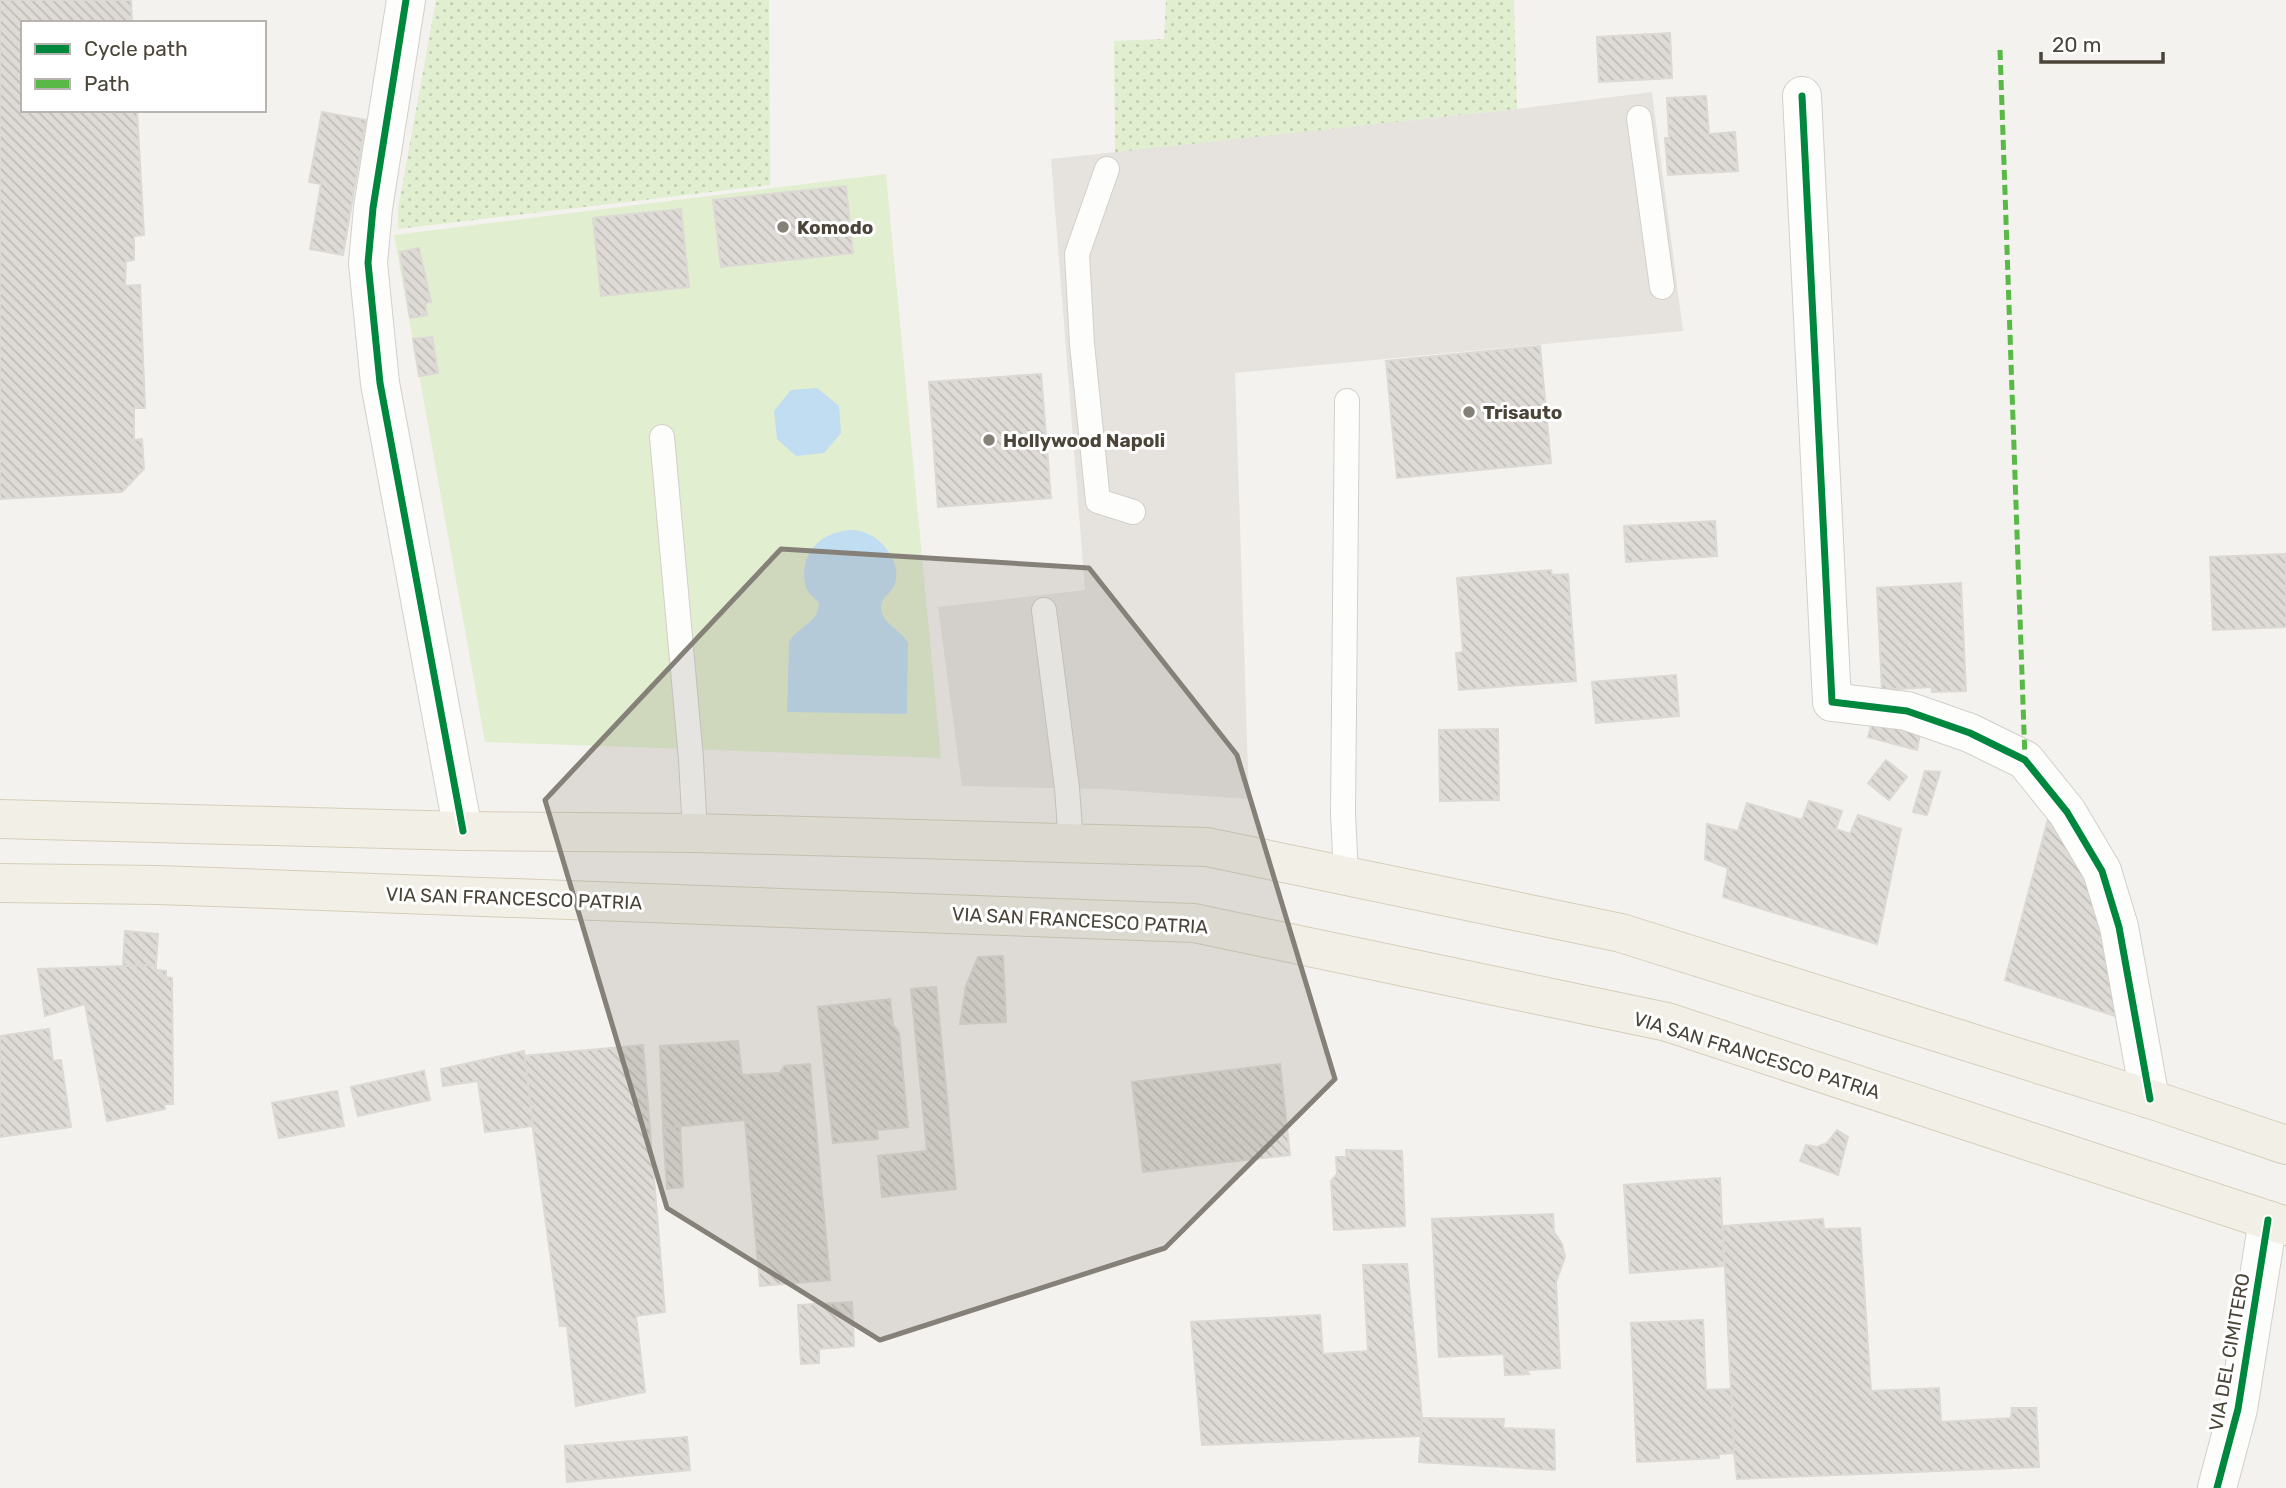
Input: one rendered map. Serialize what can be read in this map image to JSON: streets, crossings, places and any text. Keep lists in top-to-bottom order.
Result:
{
  "streets": {
    "main road": ["VIA SAN FRANCESCO PATRIA"],
    "street": ["VIA DEL CIMITERO"]
  },
  "crossings": [
    ["VIA SAN FRANCESCO PATRIA", "VIA DEL CIMITERO"]
  ],
  "places": ["Komodo", "Trisauto", "Hollywood Napoli"],
  "legend": ["Cycle path", "Path"],
  "scale_bar": "20 m"
}
